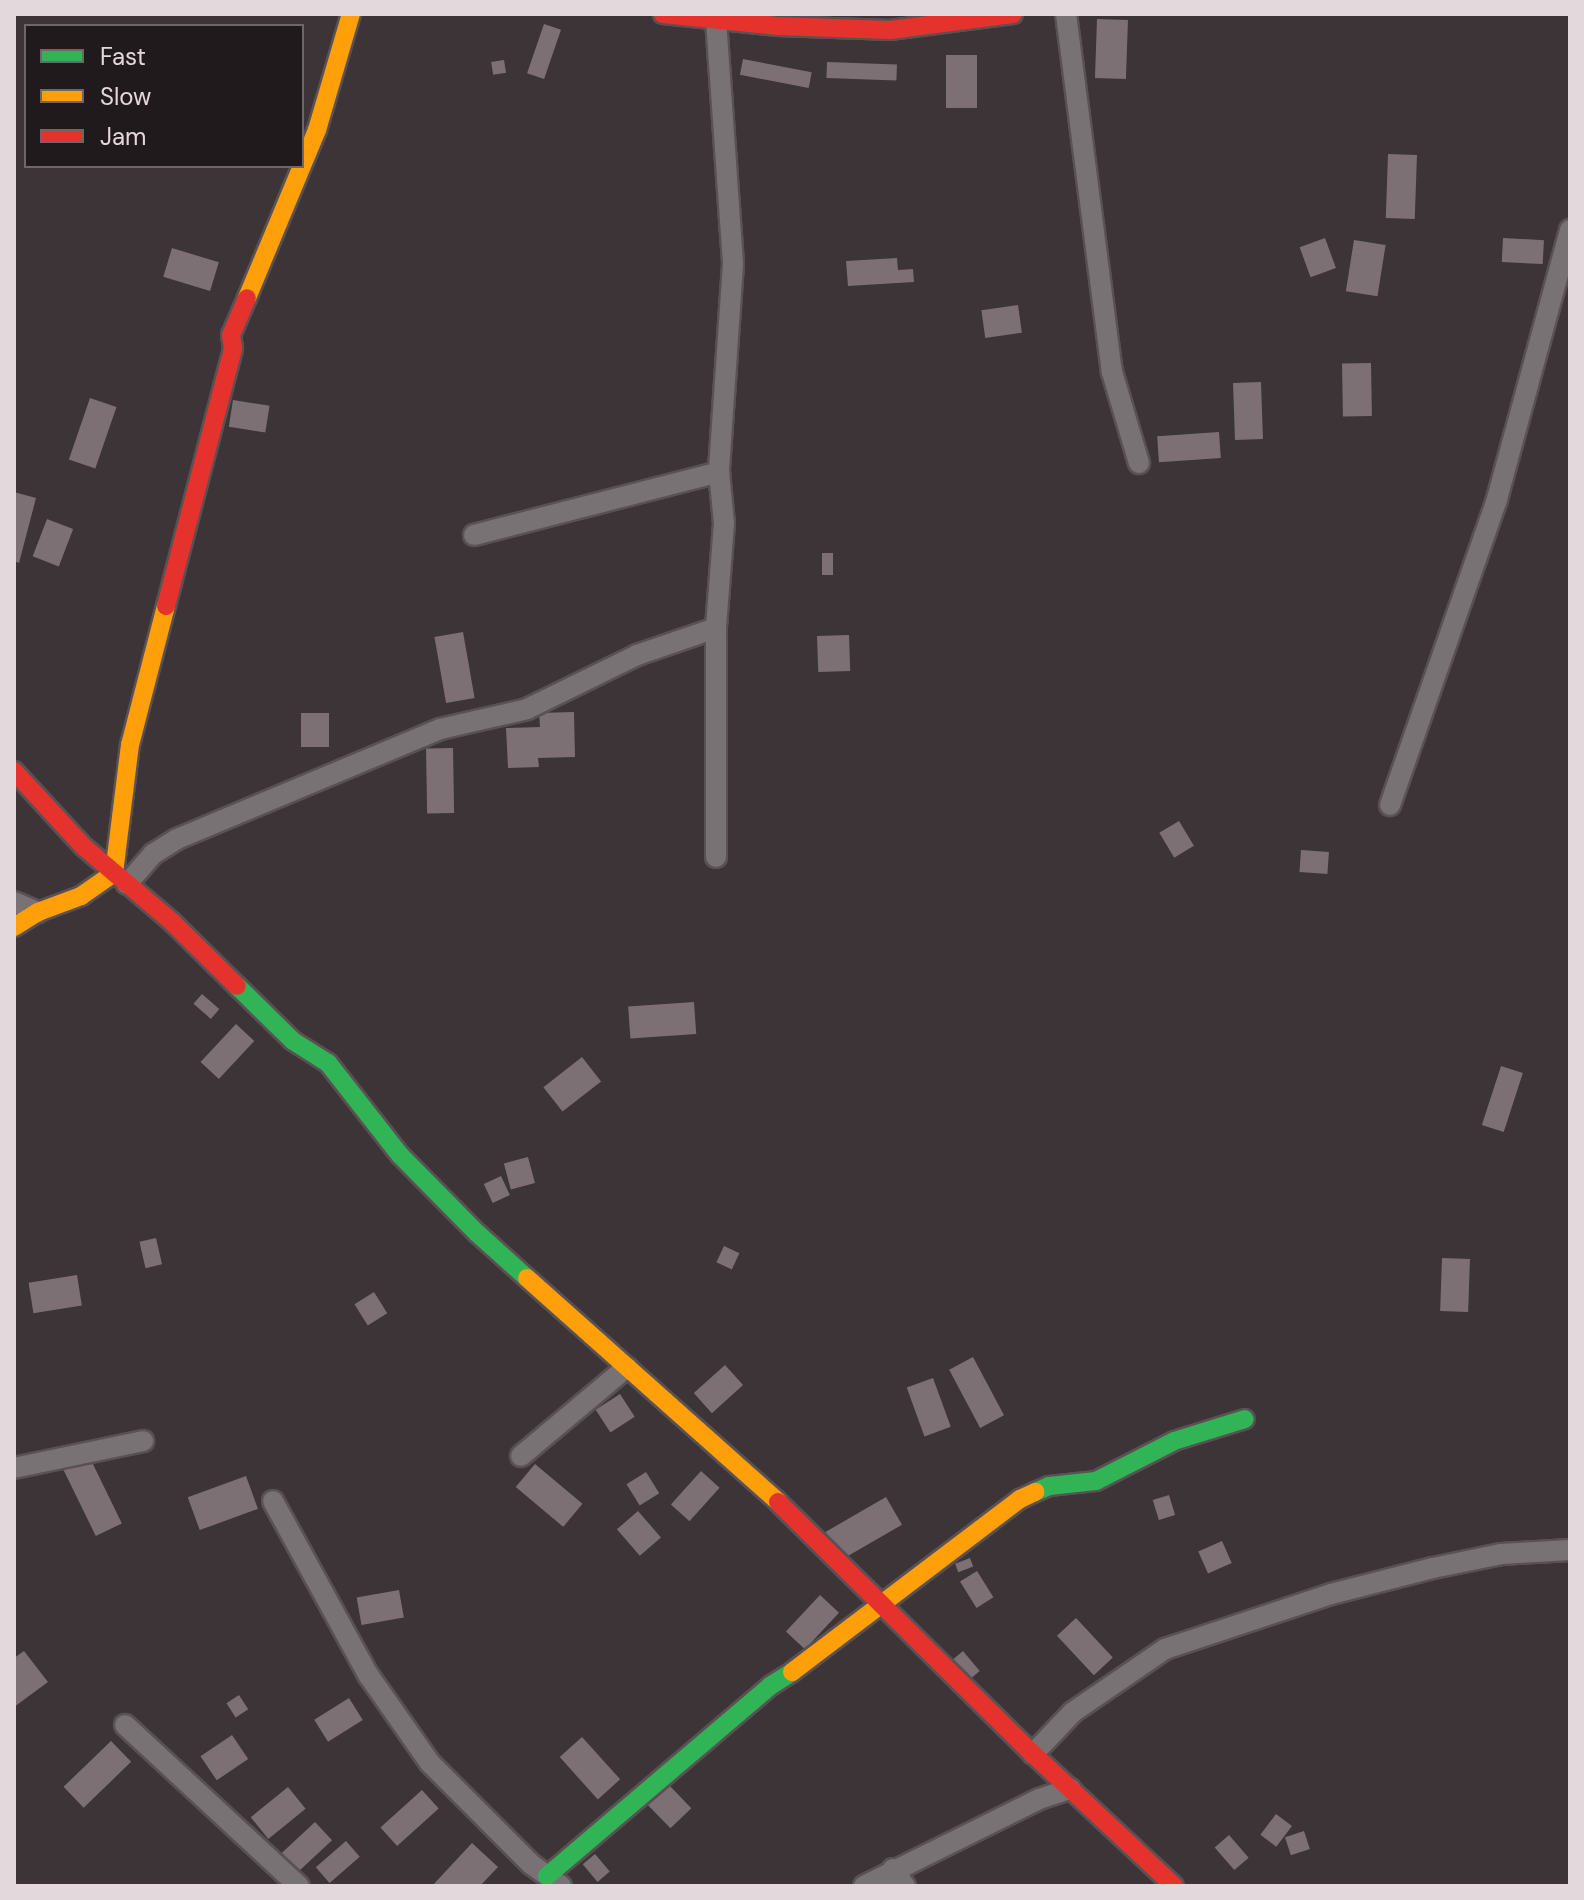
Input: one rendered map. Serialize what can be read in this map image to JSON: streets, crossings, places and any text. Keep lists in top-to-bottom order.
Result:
{
  "legend": ["Fast", "Slow", "Jam"]
}
